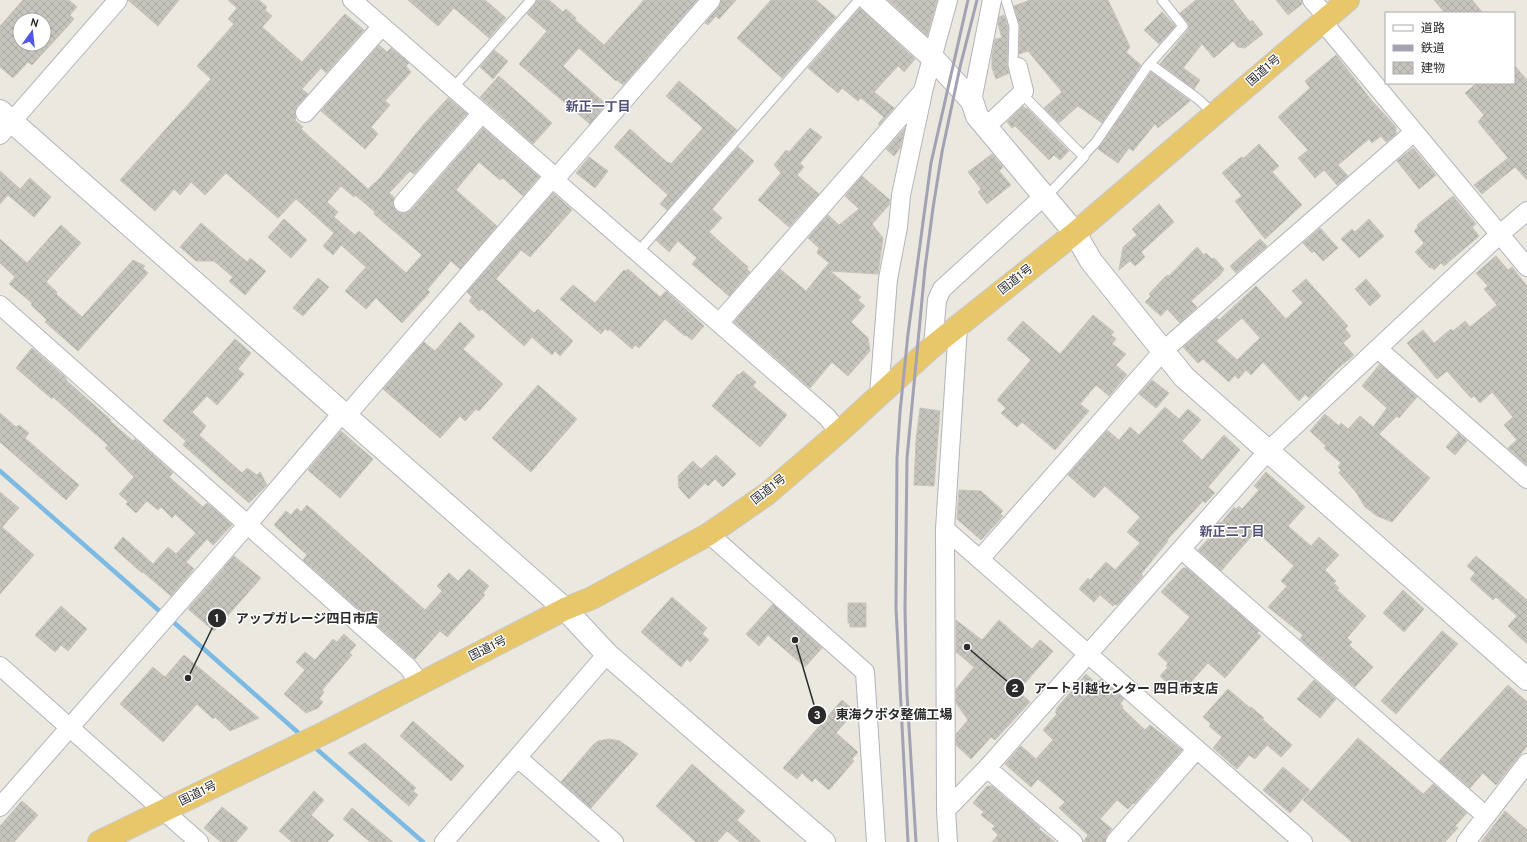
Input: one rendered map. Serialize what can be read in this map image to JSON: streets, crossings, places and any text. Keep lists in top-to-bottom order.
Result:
{
  "streets": {
    "highway": ["国道1号"]
  },
  "districts": ["新正一丁目", "新正二丁目"],
  "places": ["東海クボタ整備工場", "アート引越センター 四日市支店", "アップガレージ四日市店"],
  "legend": ["道路", "鉄道", "建物"],
  "north": "top"
}
